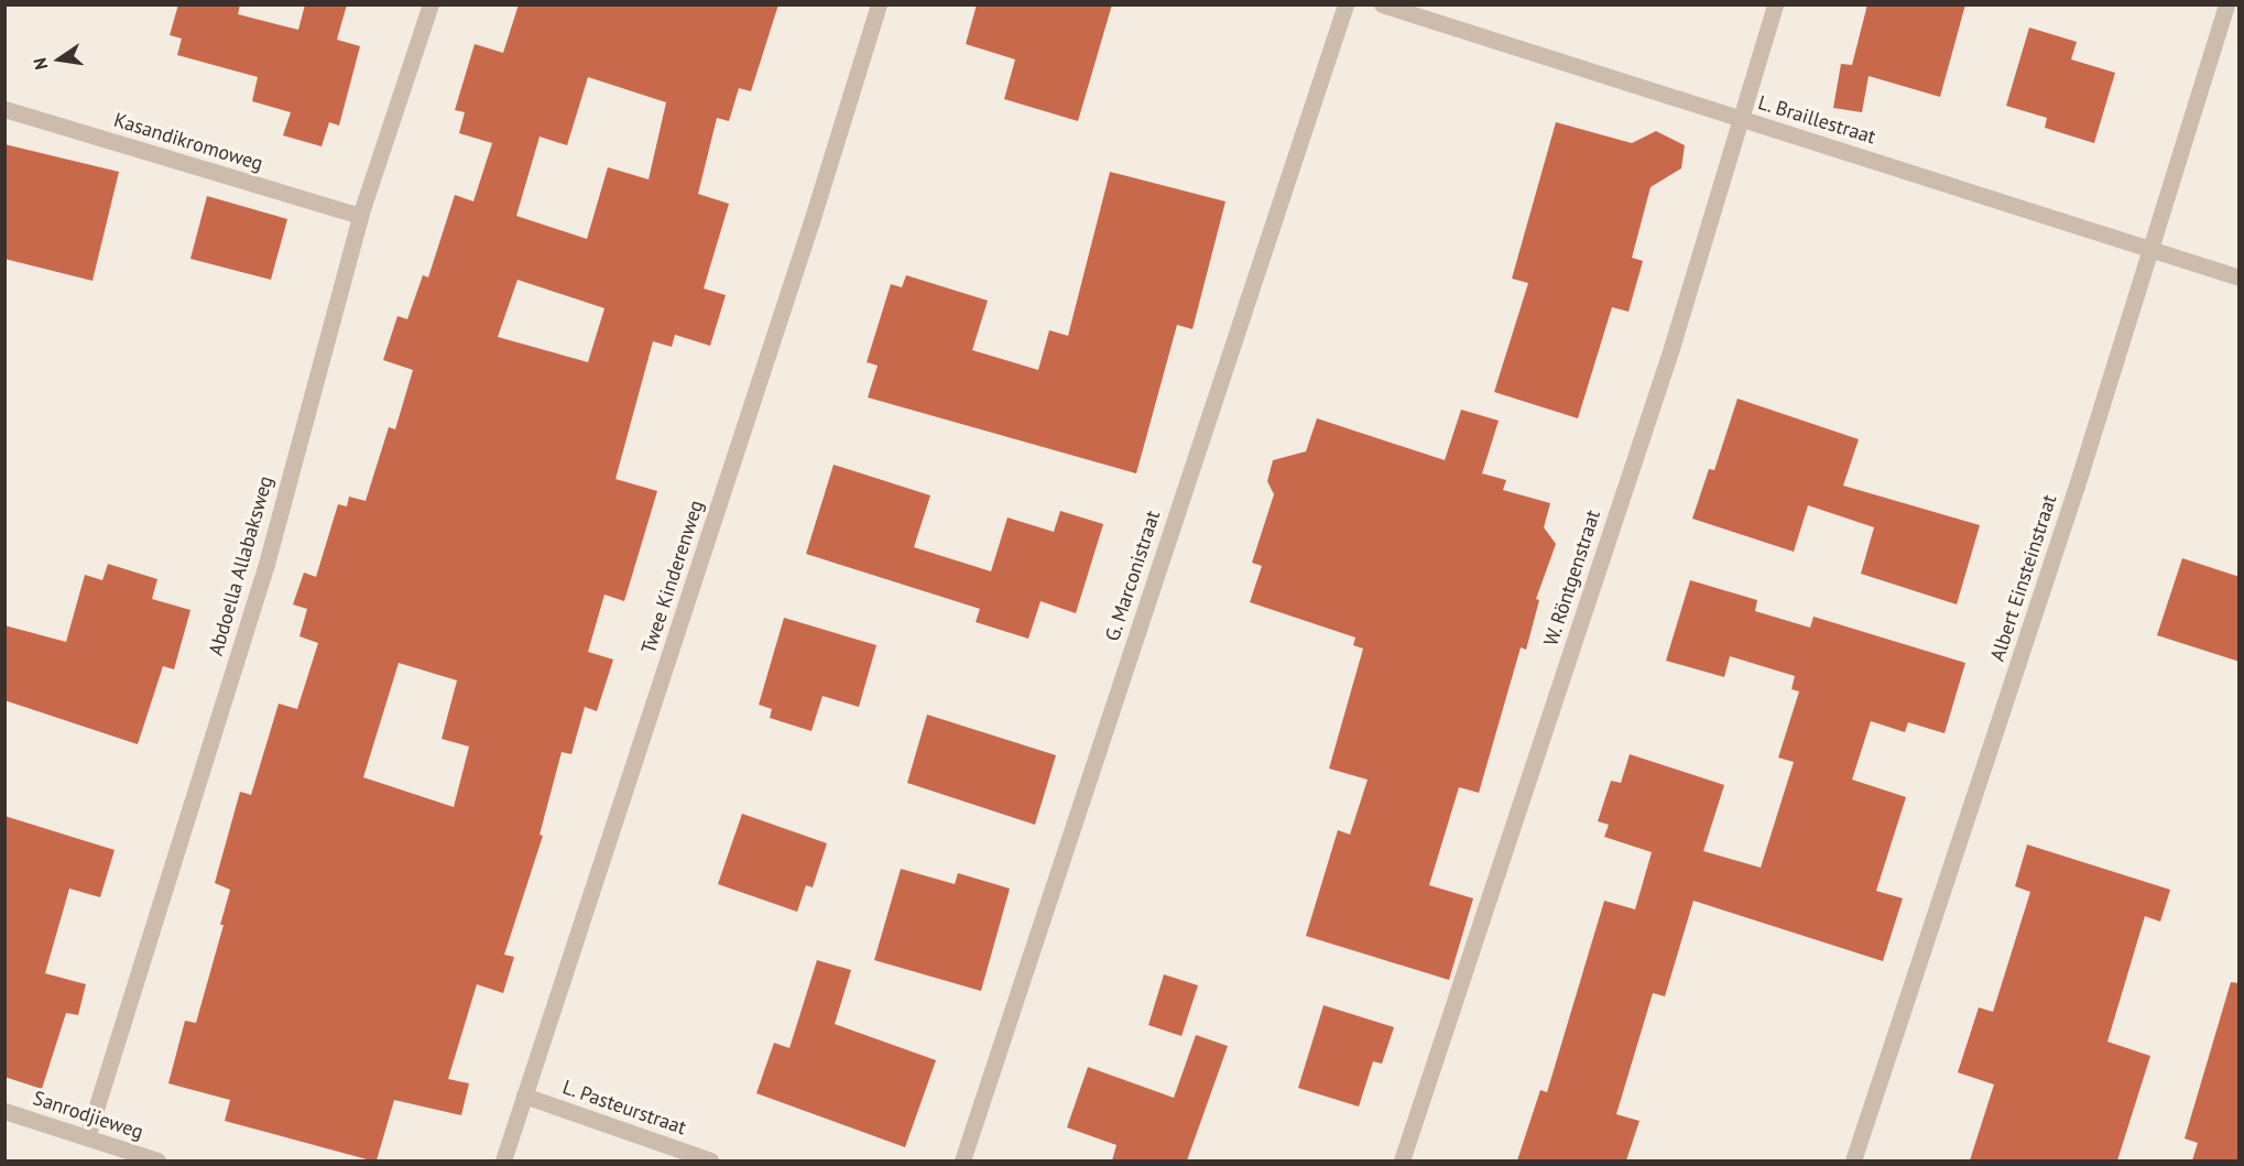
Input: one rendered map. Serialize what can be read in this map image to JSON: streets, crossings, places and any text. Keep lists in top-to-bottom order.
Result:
{
  "streets": {
    "street": [
      "L. Braillestraat",
      "Kasandikromoweg",
      "Abdoella Allabaksweg",
      "G. Marconistraat",
      "Twee Kinderenweg",
      "W. Röntgenstraat",
      "Albert Einsteinstraat",
      "L. Pasteurstraat",
      "Sanrodjieweg"
    ]
  },
  "crossings": [
    ["L. Braillestraat", "W. Röntgenstraat"],
    ["L. Braillestraat", "Albert Einsteinstraat"],
    ["Kasandikromoweg", "Abdoella Allabaksweg"],
    ["Abdoella Allabaksweg", "Sanrodjieweg"],
    ["Twee Kinderenweg", "L. Pasteurstraat"]
  ],
  "north": "left"
}
